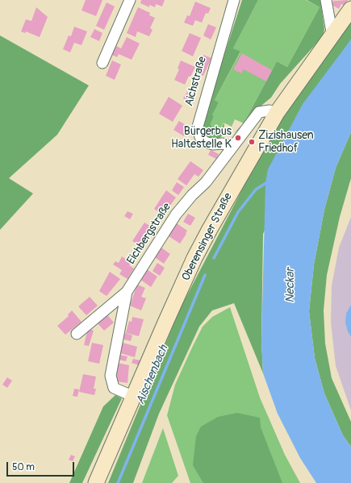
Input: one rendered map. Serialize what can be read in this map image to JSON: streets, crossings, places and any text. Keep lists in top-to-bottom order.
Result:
{
  "streets": {
    "street": ["Aichstraße", "Eichbergstraße", "Oberensinger Straße"]
  },
  "crossings": [
    ["Aichstraße", "Eichbergstraße"],
    ["Eichbergstraße", "Oberensinger Straße"]
  ],
  "water": ["Neckar", "Aischenbach"],
  "places": ["Bürgerbus Haltestelle K", "Zizishausen Friedhof"],
  "scale_bar": "50 m"
}
